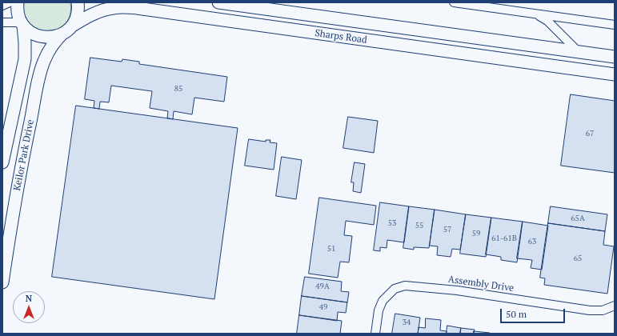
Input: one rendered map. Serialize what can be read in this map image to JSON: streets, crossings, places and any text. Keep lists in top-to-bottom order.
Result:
{
  "streets": {
    "main road": ["Sharps Road", "Keilor Park Drive"],
    "street": ["Assembly Drive"]
  },
  "crossings": [
    ["Sharps Road", "Keilor Park Drive"]
  ],
  "house_numbers": [
    "85",
    "67",
    "65A",
    "53",
    "55",
    "57",
    "59",
    "61-61B",
    "63",
    "51",
    "65",
    "49A",
    "49",
    "34"
  ],
  "scale_bar": "50 m",
  "north": "top"
}
